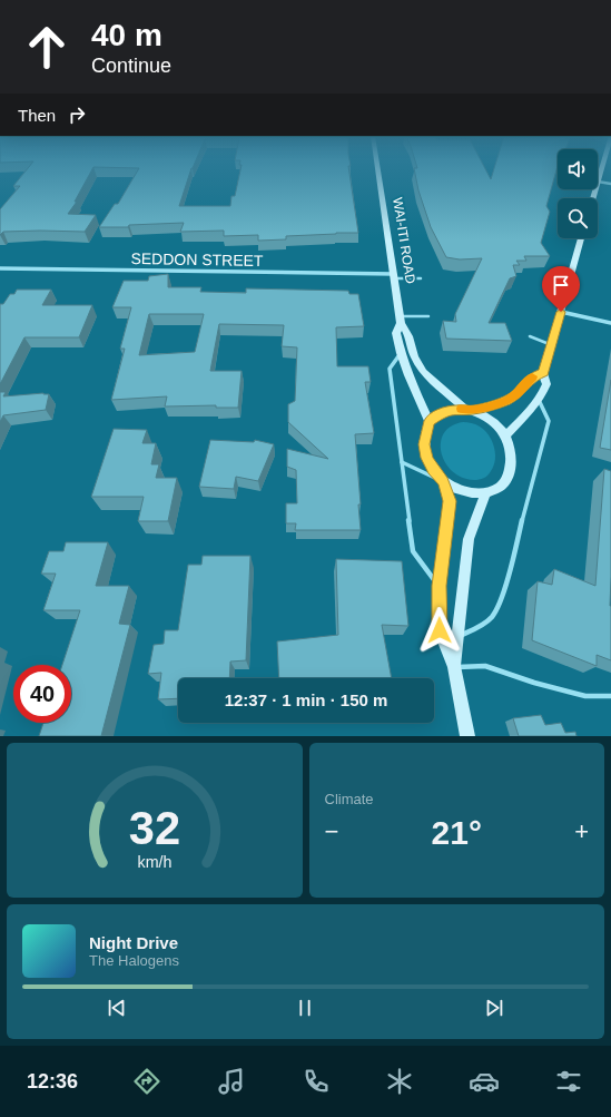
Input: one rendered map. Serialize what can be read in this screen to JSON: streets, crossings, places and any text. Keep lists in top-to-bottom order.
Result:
{
  "streets": {
    "street": ["WAI-ITI ROAD", "SEDDON STREET"]
  },
  "crossings": [
    ["WAI-ITI ROAD", "SEDDON STREET"]
  ],
  "page": {
    "turn": ["40 m", "Continue"],
    "then": "Then",
    "limit": "40",
    "trip": "12:37 · 1 min · 150 m",
    "tile": "Climate",
    "heat": ["−", "21°", "+"],
    "song": ["Night Drive", "The Halogens"],
    "tabs": "12:36",
    "gauge": ["32", "km/h"]
  }
}
